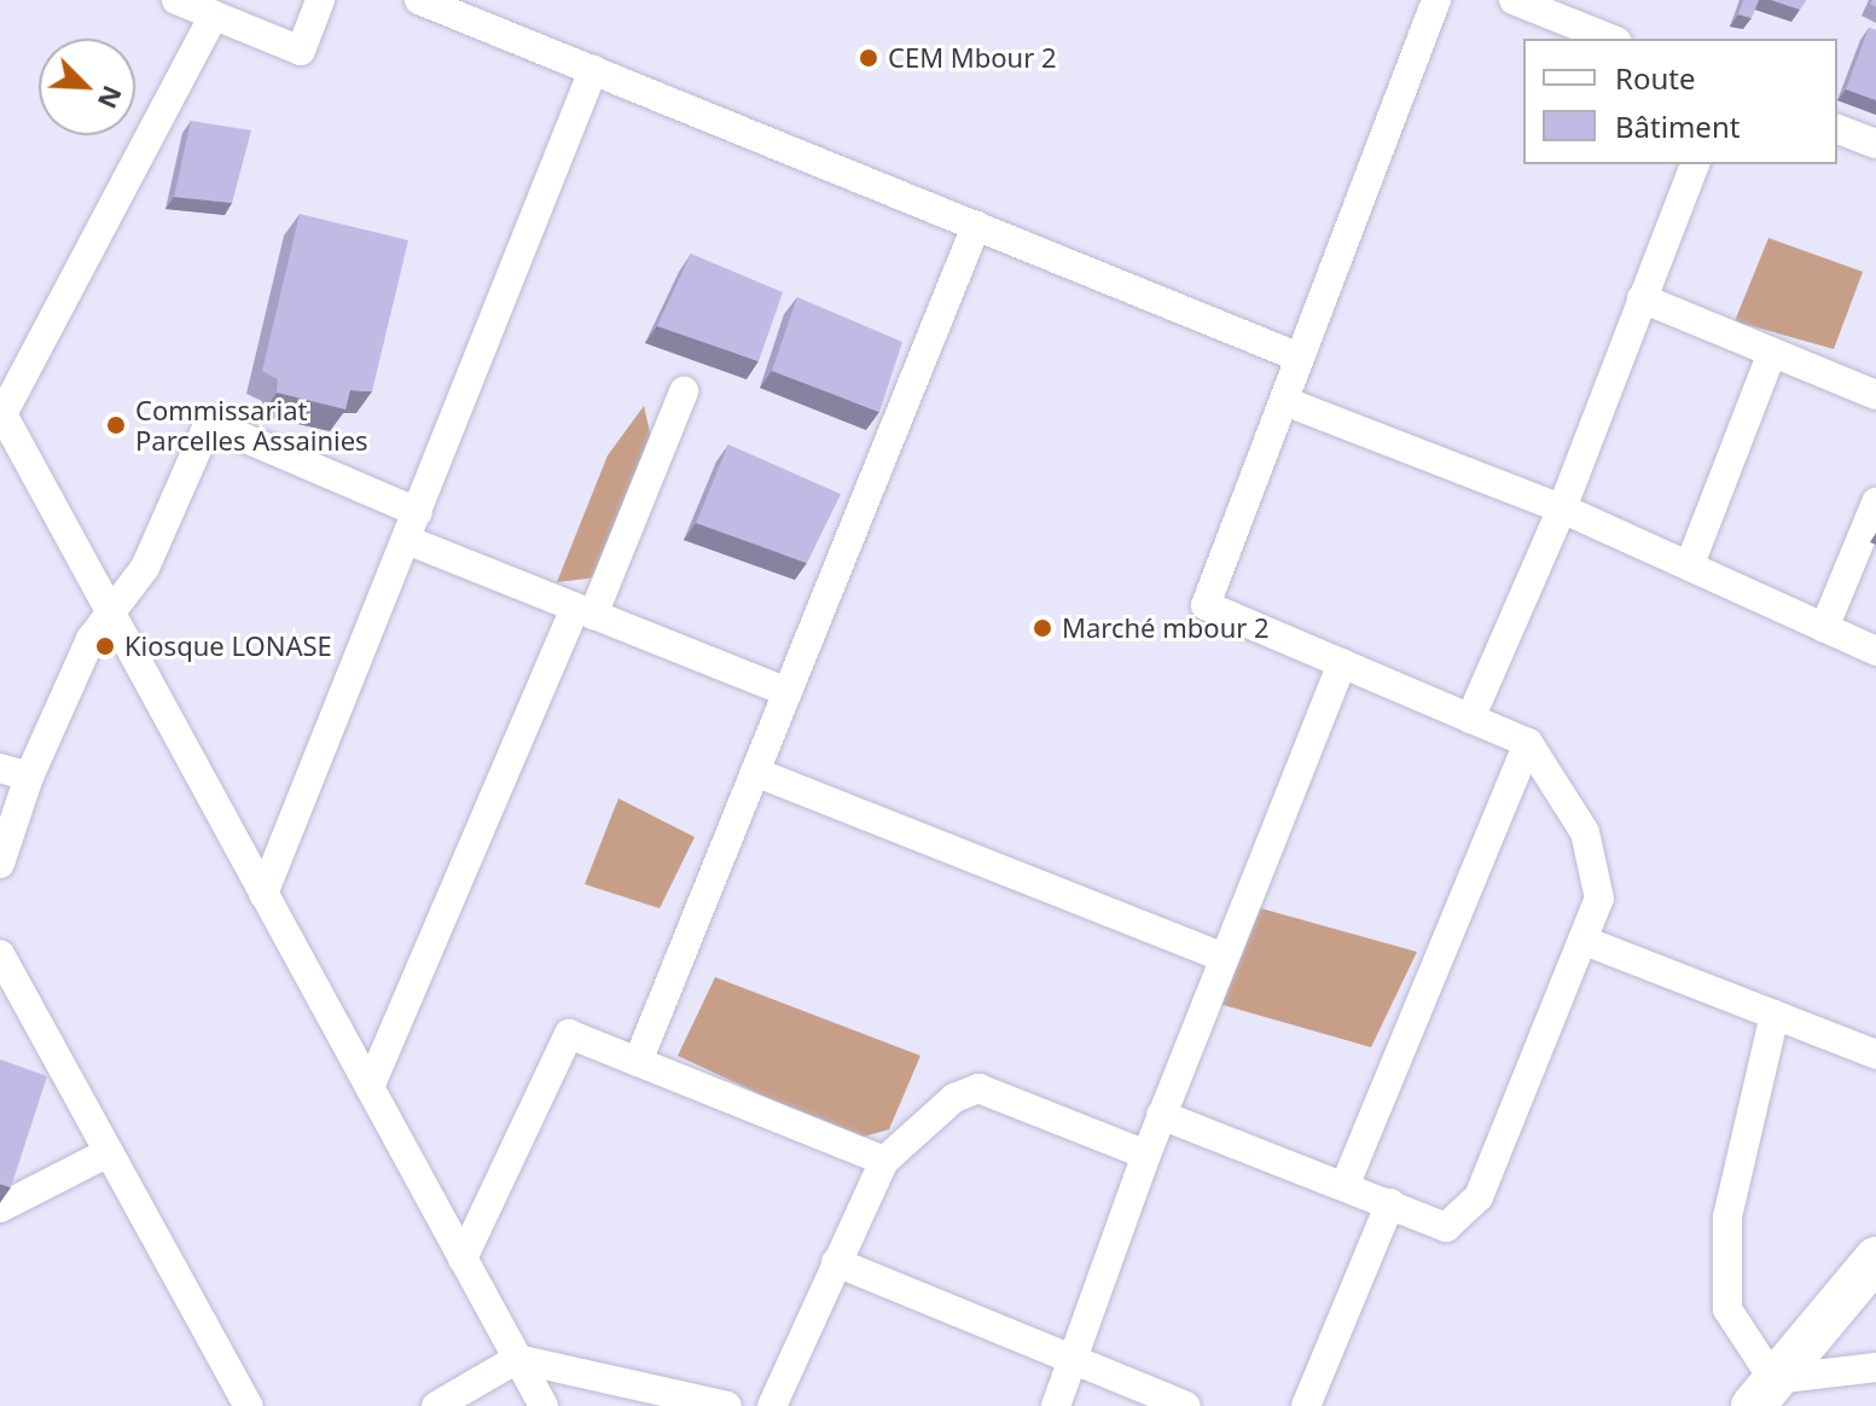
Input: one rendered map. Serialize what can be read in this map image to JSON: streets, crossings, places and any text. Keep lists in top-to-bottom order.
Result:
{
  "places": [
    "CEM Mbour 2",
    "Commissariat Parcelles Assainies",
    "Marché mbour 2",
    "Kiosque LONASE"
  ],
  "legend": ["Route", "Bâtiment"],
  "north": "bottom right"
}
